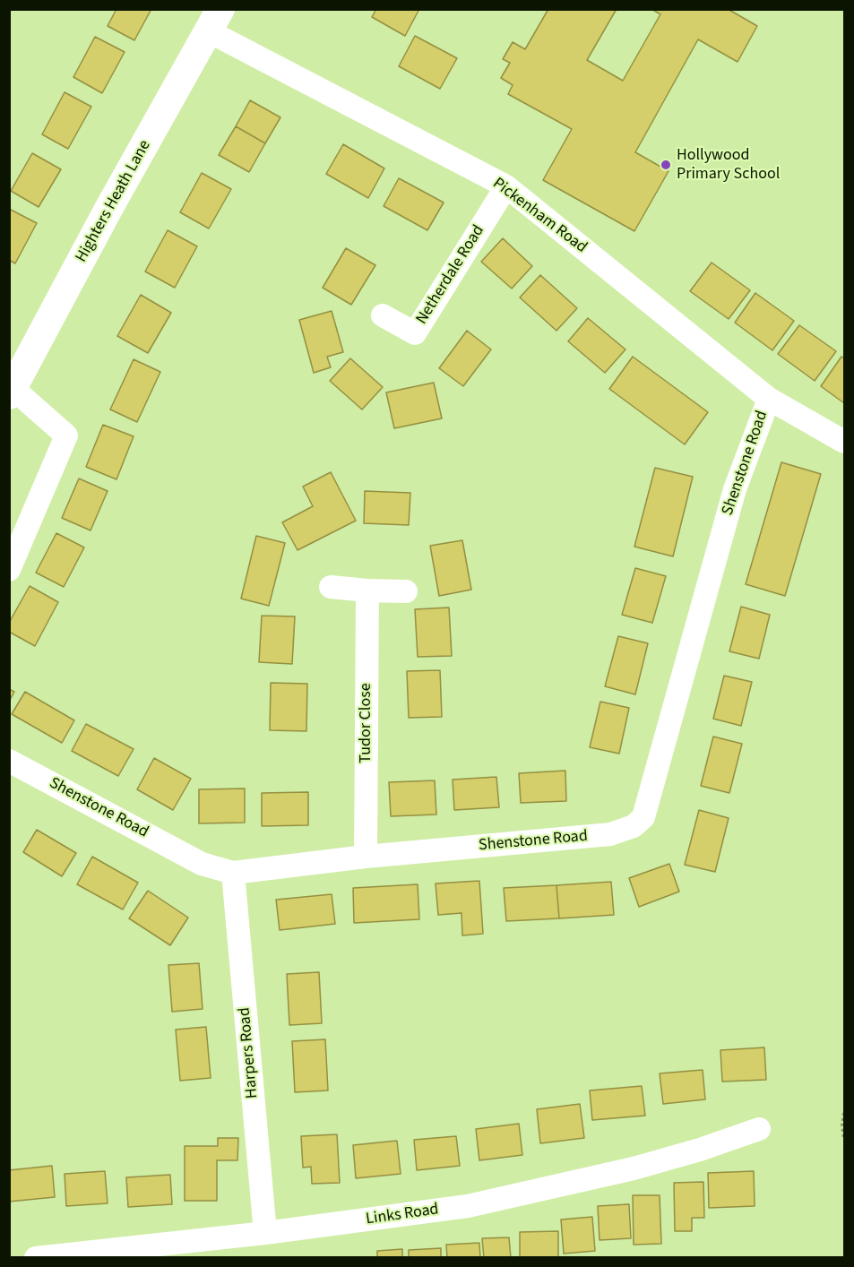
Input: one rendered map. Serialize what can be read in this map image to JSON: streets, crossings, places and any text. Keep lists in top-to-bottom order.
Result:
{
  "streets": {
    "street": [
      "Highters Heath Lane",
      "Pickenham Road",
      "Netherdale Road",
      "Shenstone Road",
      "Tudor Close",
      "Harpers Road",
      "Links Road"
    ]
  },
  "crossings": [
    ["Highters Heath Lane", "Pickenham Road"],
    ["Pickenham Road", "Netherdale Road"],
    ["Pickenham Road", "Shenstone Road"],
    ["Shenstone Road", "Tudor Close"],
    ["Shenstone Road", "Harpers Road"],
    ["Harpers Road", "Links Road"]
  ],
  "places": ["Hollywood Primary School"]
}
